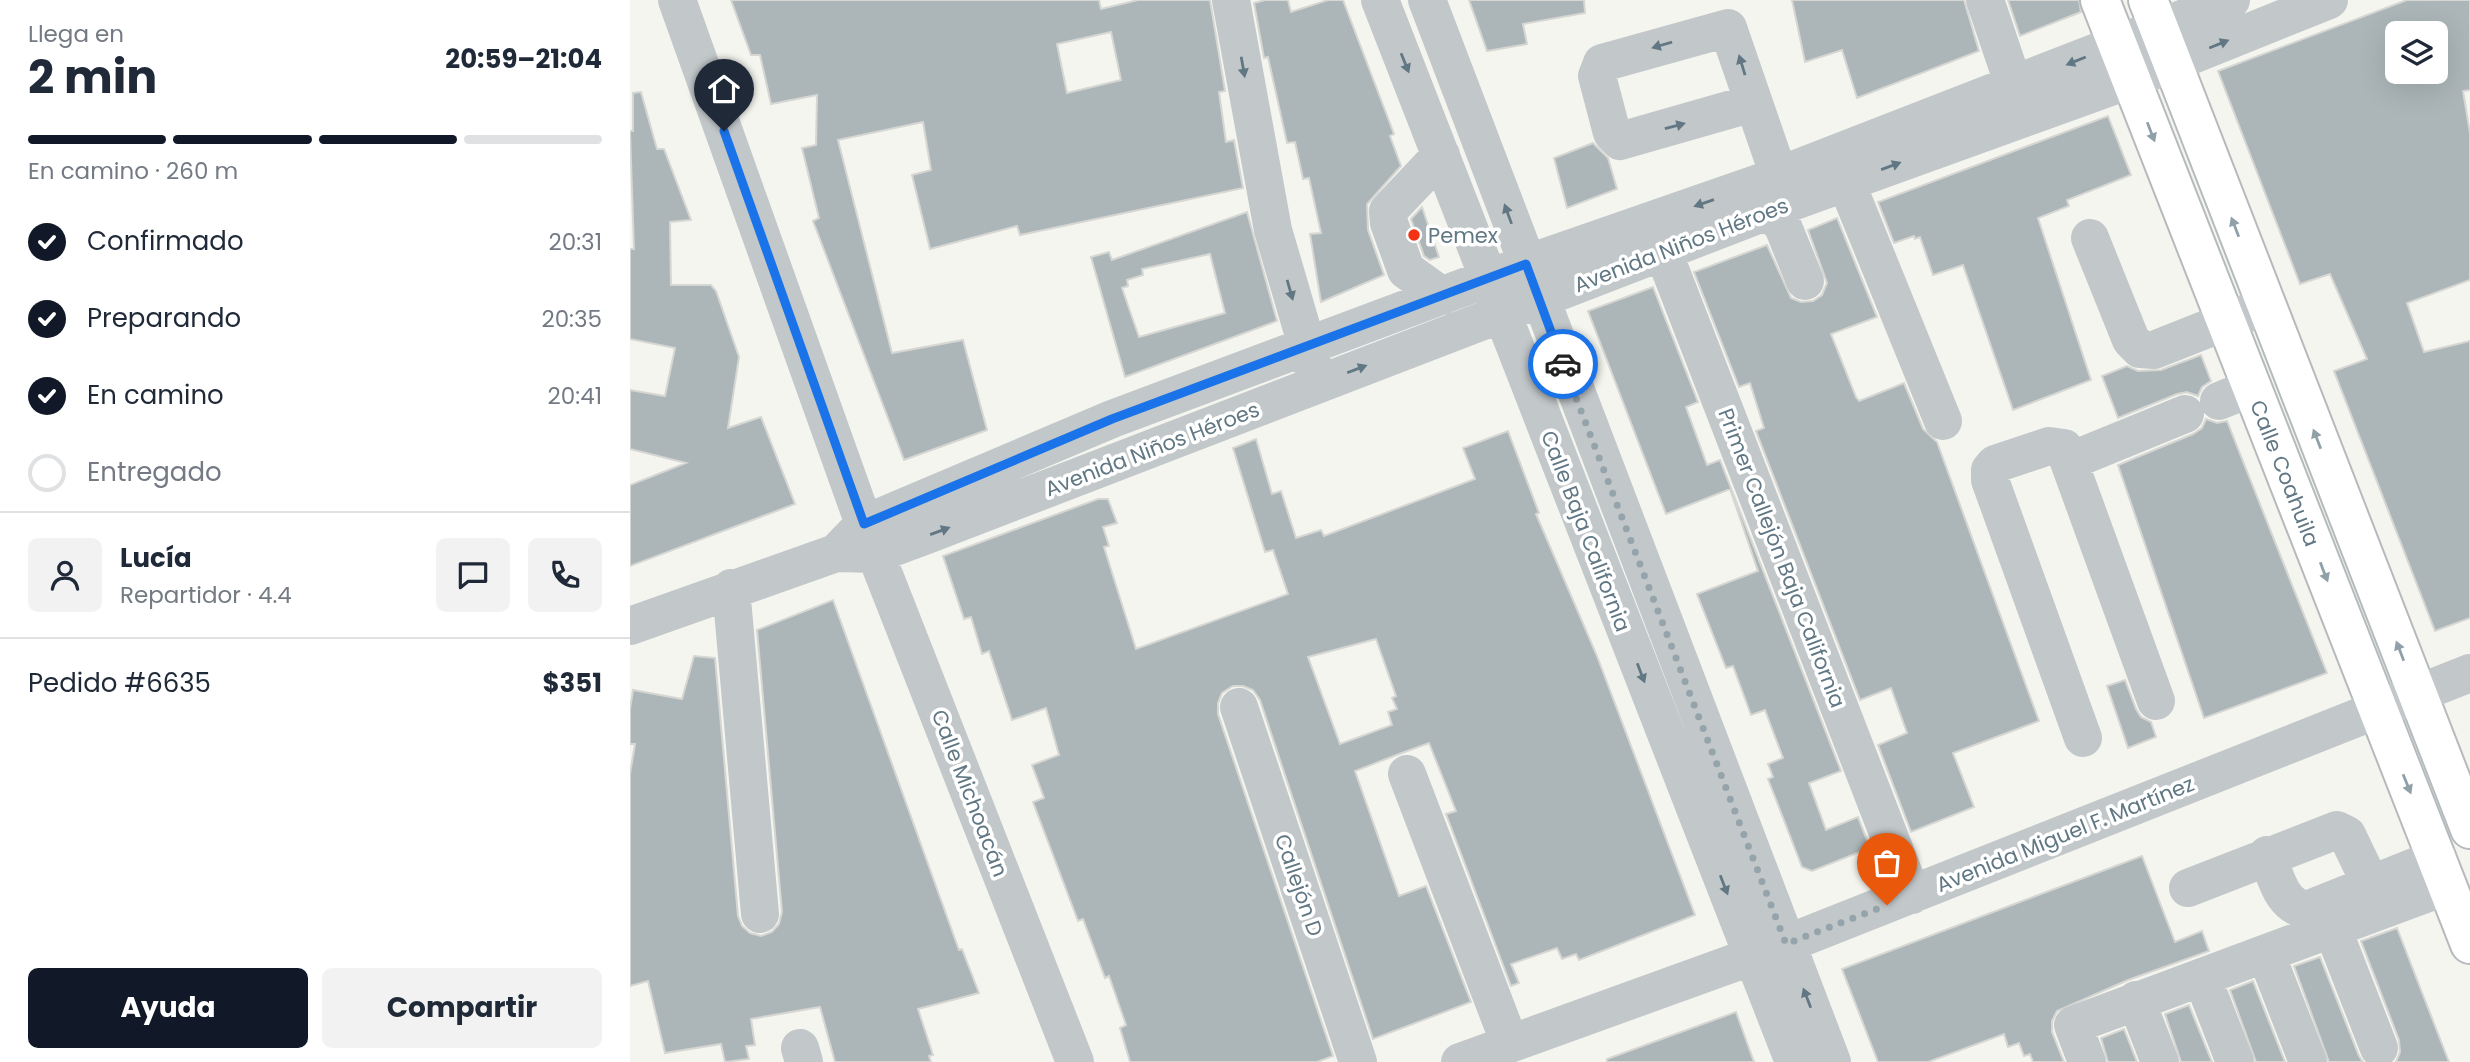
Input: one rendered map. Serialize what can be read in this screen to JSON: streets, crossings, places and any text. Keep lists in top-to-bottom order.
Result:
{
  "streets": {
    "main road": ["Calle Coahuila"],
    "street": [
      "Avenida Niños Héroes",
      "Calle Baja California",
      "Primer Callejón Baja California",
      "Calle Michoacán",
      "Avenida Miguel F. Martínez",
      "Callejón D"
    ]
  },
  "crossings": [
    ["Avenida Niños Héroes", "Calle Coahuila"],
    ["Avenida Niños Héroes", "Calle Baja California"],
    ["Avenida Niños Héroes", "Primer Callejón Baja California"],
    ["Avenida Niños Héroes", "Calle Michoacán"],
    ["Calle Coahuila", "Avenida Miguel F. Martínez"],
    ["Calle Baja California", "Avenida Miguel F. Martínez"],
    ["Primer Callejón Baja California", "Avenida Miguel F. Martínez"]
  ],
  "places": ["Pemex"],
  "page": {
    "heading": ["2 min", "Llega en", "20:59–21:04"],
    "panel": [
      "Lucía",
      "Repartidor · 4.4",
      "Pedido #6635",
      "$351"
    ],
    "bar": "En camino · 260 m",
    "list": [
      ["Confirmado", "20:31"],
      ["Preparando", "20:35"],
      ["En camino", "20:41"],
      "Entregado"
    ],
    "buttons": ["Ayuda", "Compartir"]
  }
}
